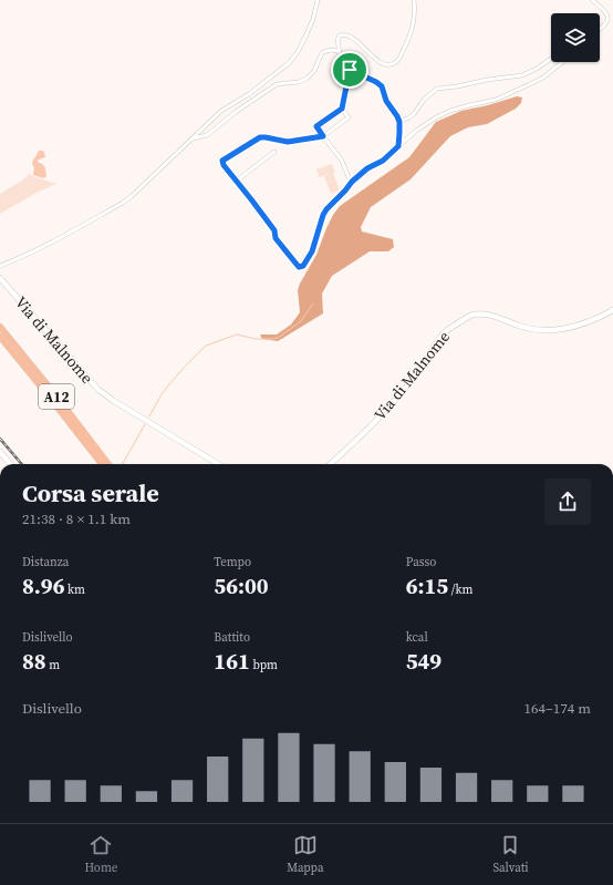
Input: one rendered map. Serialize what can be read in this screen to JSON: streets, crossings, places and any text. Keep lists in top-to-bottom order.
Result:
{
  "streets": {
    "highway": ["A12"],
    "street": ["Via di Malnome"]
  },
  "page": {
    "heading": ["Corsa serale", "21:38 · 8 × 1.1 km"],
    "stats": [
      ["Distanza", "8.96 km"],
      ["Tempo", "56:00"],
      ["Passo", "6:15 /km"],
      ["Dislivello", "88 m"],
      ["Battito", "161 bpm"],
      ["kcal", "549"]
    ],
    "chart": ["Dislivello", "164–174 m"],
    "tabs": ["Home", "Mappa", "Salvati"]
  }
}
